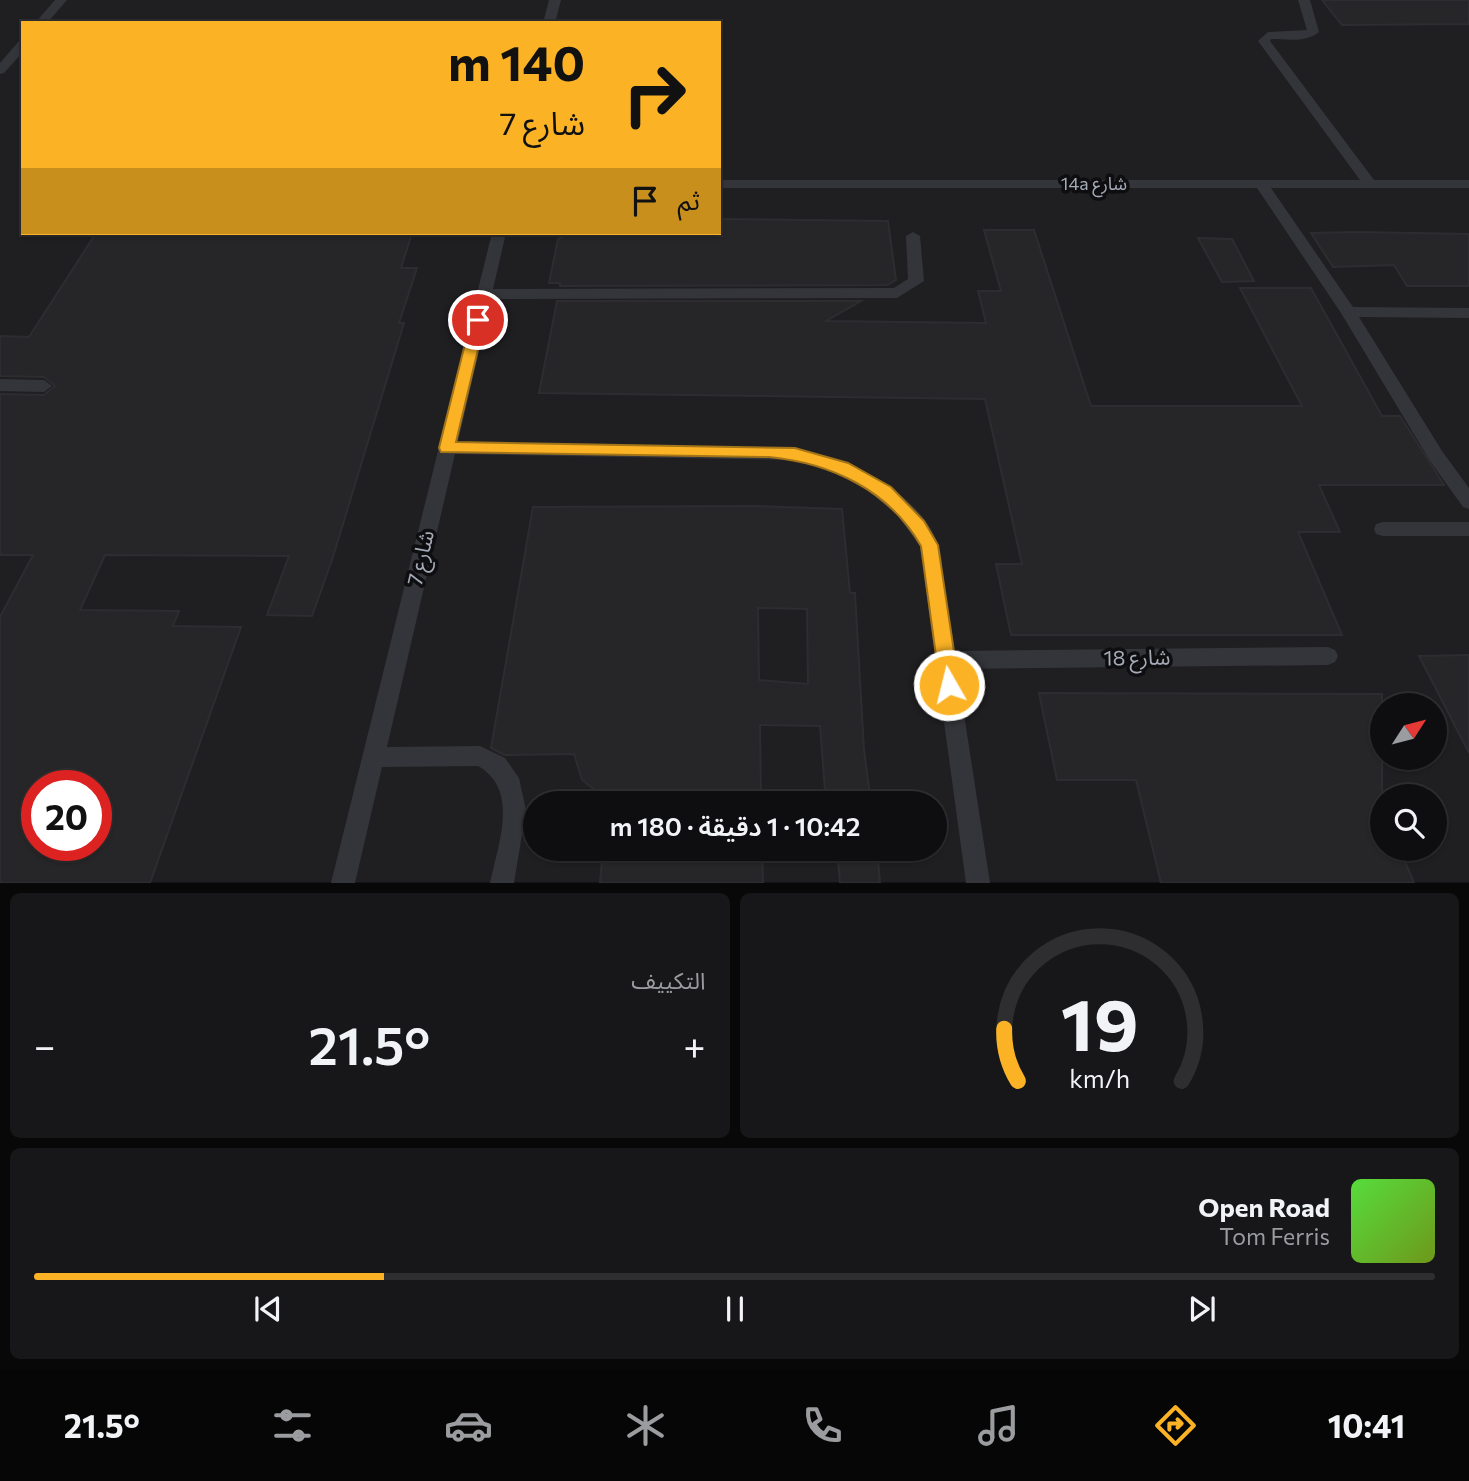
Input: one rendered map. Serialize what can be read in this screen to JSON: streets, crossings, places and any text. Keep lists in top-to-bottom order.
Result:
{
  "streets": {
    "lane": ["14a شارع", "شارع 7", "شارع 18"]
  },
  "north": "top right",
  "page": {
    "turn": ["140 m", "شارع 7"],
    "then": "ثم",
    "limit": "20",
    "trip": "10:42 · 1 دقيقة · 180 m",
    "tile": "التكييف",
    "heat": ["−", "21.5°", "+"],
    "song": ["Open Road", "Tom Ferris"],
    "tabs": ["10:41", "21.5°"],
    "gauge": ["19", "km/h"]
  }
}
